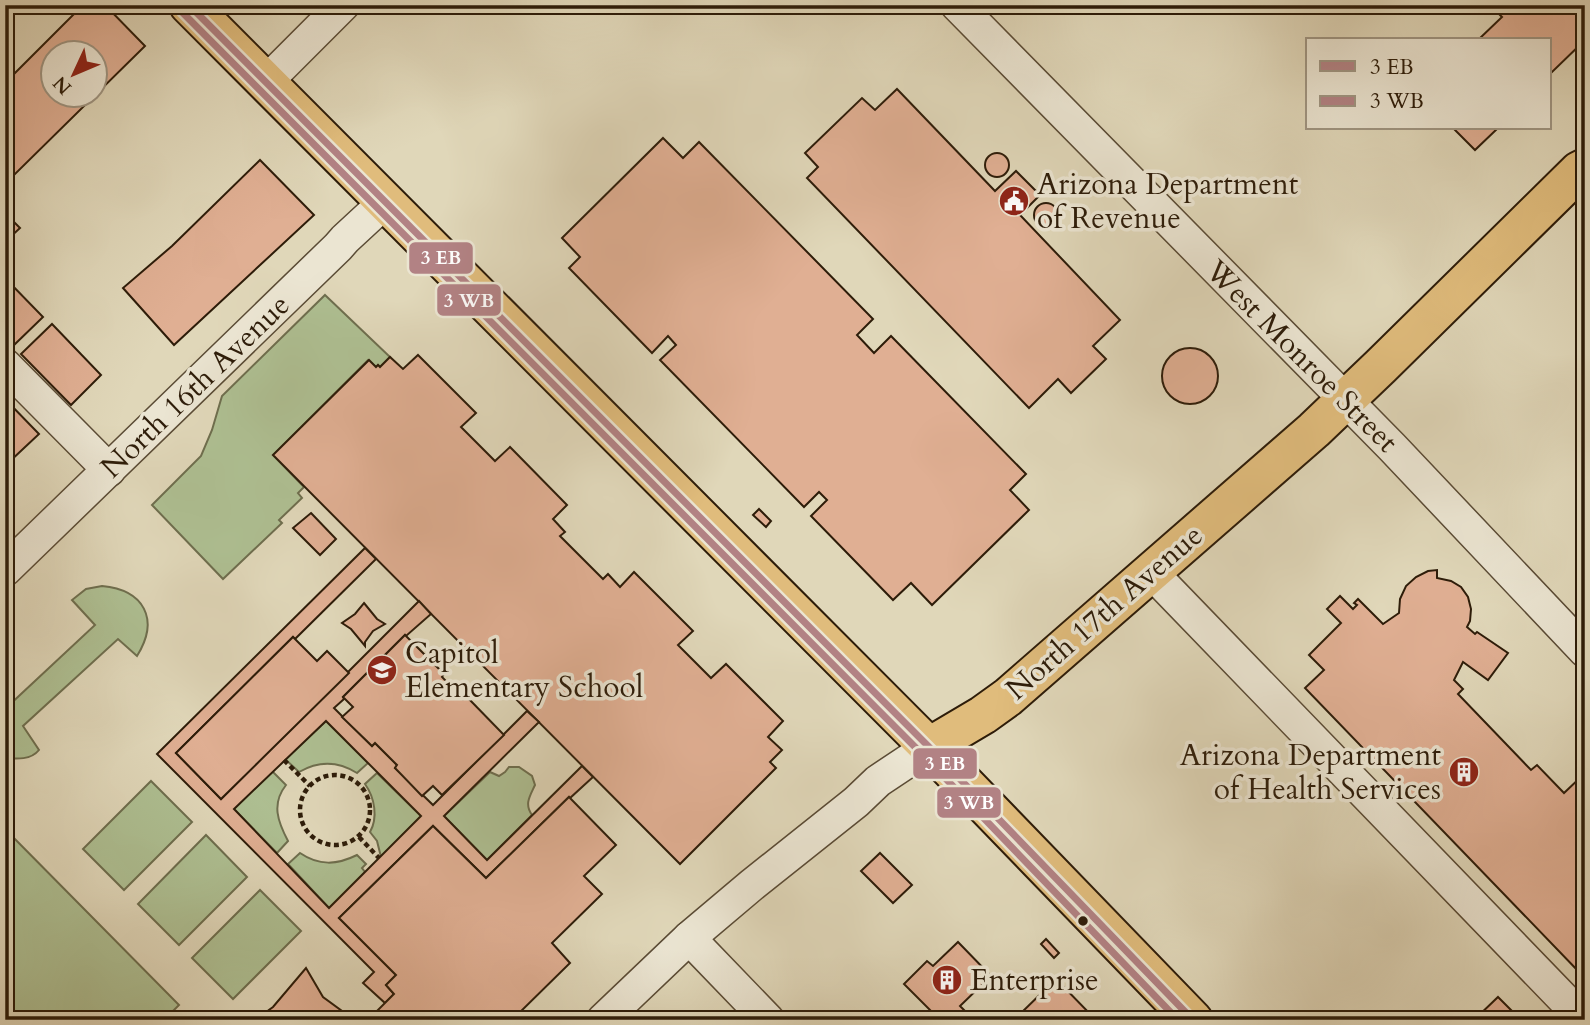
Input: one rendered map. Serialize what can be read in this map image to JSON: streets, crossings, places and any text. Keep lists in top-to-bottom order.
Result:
{
  "streets": {
    "main road": ["North 17th Avenue"],
    "street": ["West Monroe Street", "North 16th Avenue"]
  },
  "crossings": [
    ["West Monroe Street", "North 17th Avenue"]
  ],
  "places": {
    "public building": ["Arizona Department of Revenue"],
    "school or university": ["Capitol Elementary School"],
    "building": ["Arizona Department of Health Services", "Enterprise"]
  },
  "legend": ["3 EB", "3 WB"],
  "north": "bottom left"
}
